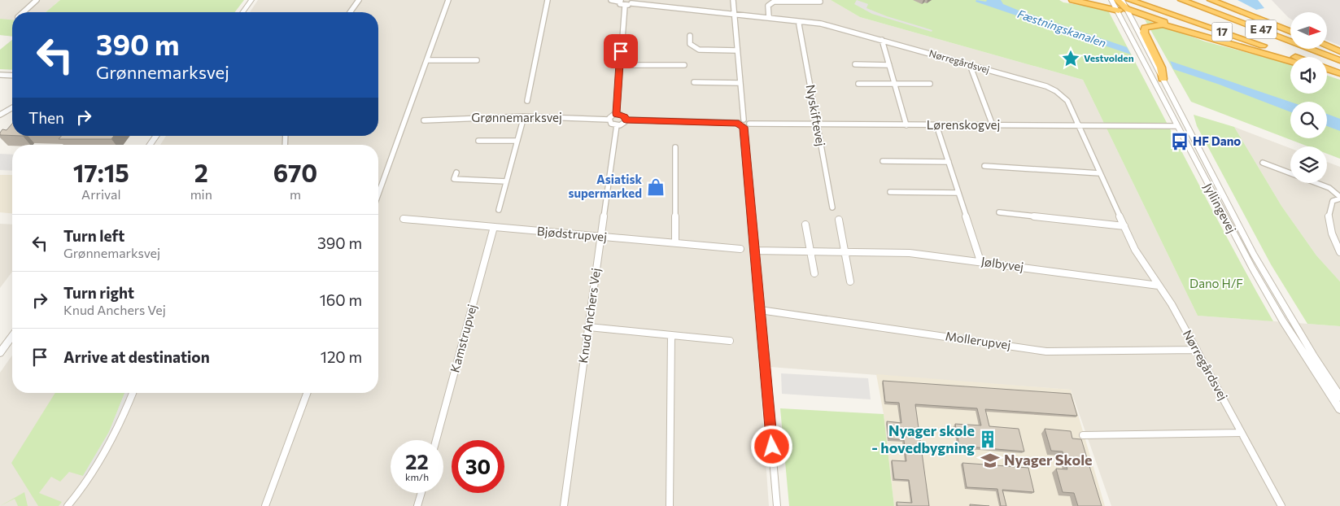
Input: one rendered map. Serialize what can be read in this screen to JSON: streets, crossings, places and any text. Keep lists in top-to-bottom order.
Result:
{
  "streets": {
    "highway": ["E 47", "17"],
    "street": [
      "Nørregårdsvej",
      "Nyskiftevej",
      "Grønnemarksvej",
      "Lørenskogvej",
      "Jyllingevej",
      "Bjødstrupvej",
      "Jølbyvej",
      "Knud Anchers Vej",
      "Kamstrupvej",
      "Mollerupvej"
    ]
  },
  "crossings": [
    ["Nørregårdsvej", "Lørenskogvej"],
    ["Nørregårdsvej", "Jølbyvej"],
    ["Nørregårdsvej", "Mollerupvej"],
    ["Nyskiftevej", "Lørenskogvej"],
    ["Grønnemarksvej", "Knud Anchers Vej"],
    ["Lørenskogvej", "Jyllingevej"],
    ["Bjødstrupvej", "Knud Anchers Vej"],
    ["Bjødstrupvej", "Kamstrupvej"]
  ],
  "water": ["Fæstningskanalen"],
  "parks": ["Dano H/F"],
  "places": {
    "place": ["Vestvolden"],
    "bus stop": ["HF Dano"],
    "shop": ["Asiatisk supermarked"],
    "building": ["Nyager skole - hovedbygning"],
    "school or university": ["Nyager Skole"]
  },
  "north": "right",
  "page": {
    "turn": ["390 m", "Grønnemarksvej"],
    "then": "Then",
    "eta": [
      "17:15",
      "Arrival",
      "2",
      "min",
      "670",
      "m"
    ],
    "list": [
      {
        "name": "Turn left",
        "note": "Grønnemarksvej",
        "value": "390 m"
      },
      {
        "name": "Turn right",
        "note": "Knud Anchers Vej",
        "value": "160 m"
      },
      {
        "name": "Arrive at destination",
        "value": "120 m"
      }
    ],
    "speed": "22 km/h",
    "limit": "30"
  }
}
